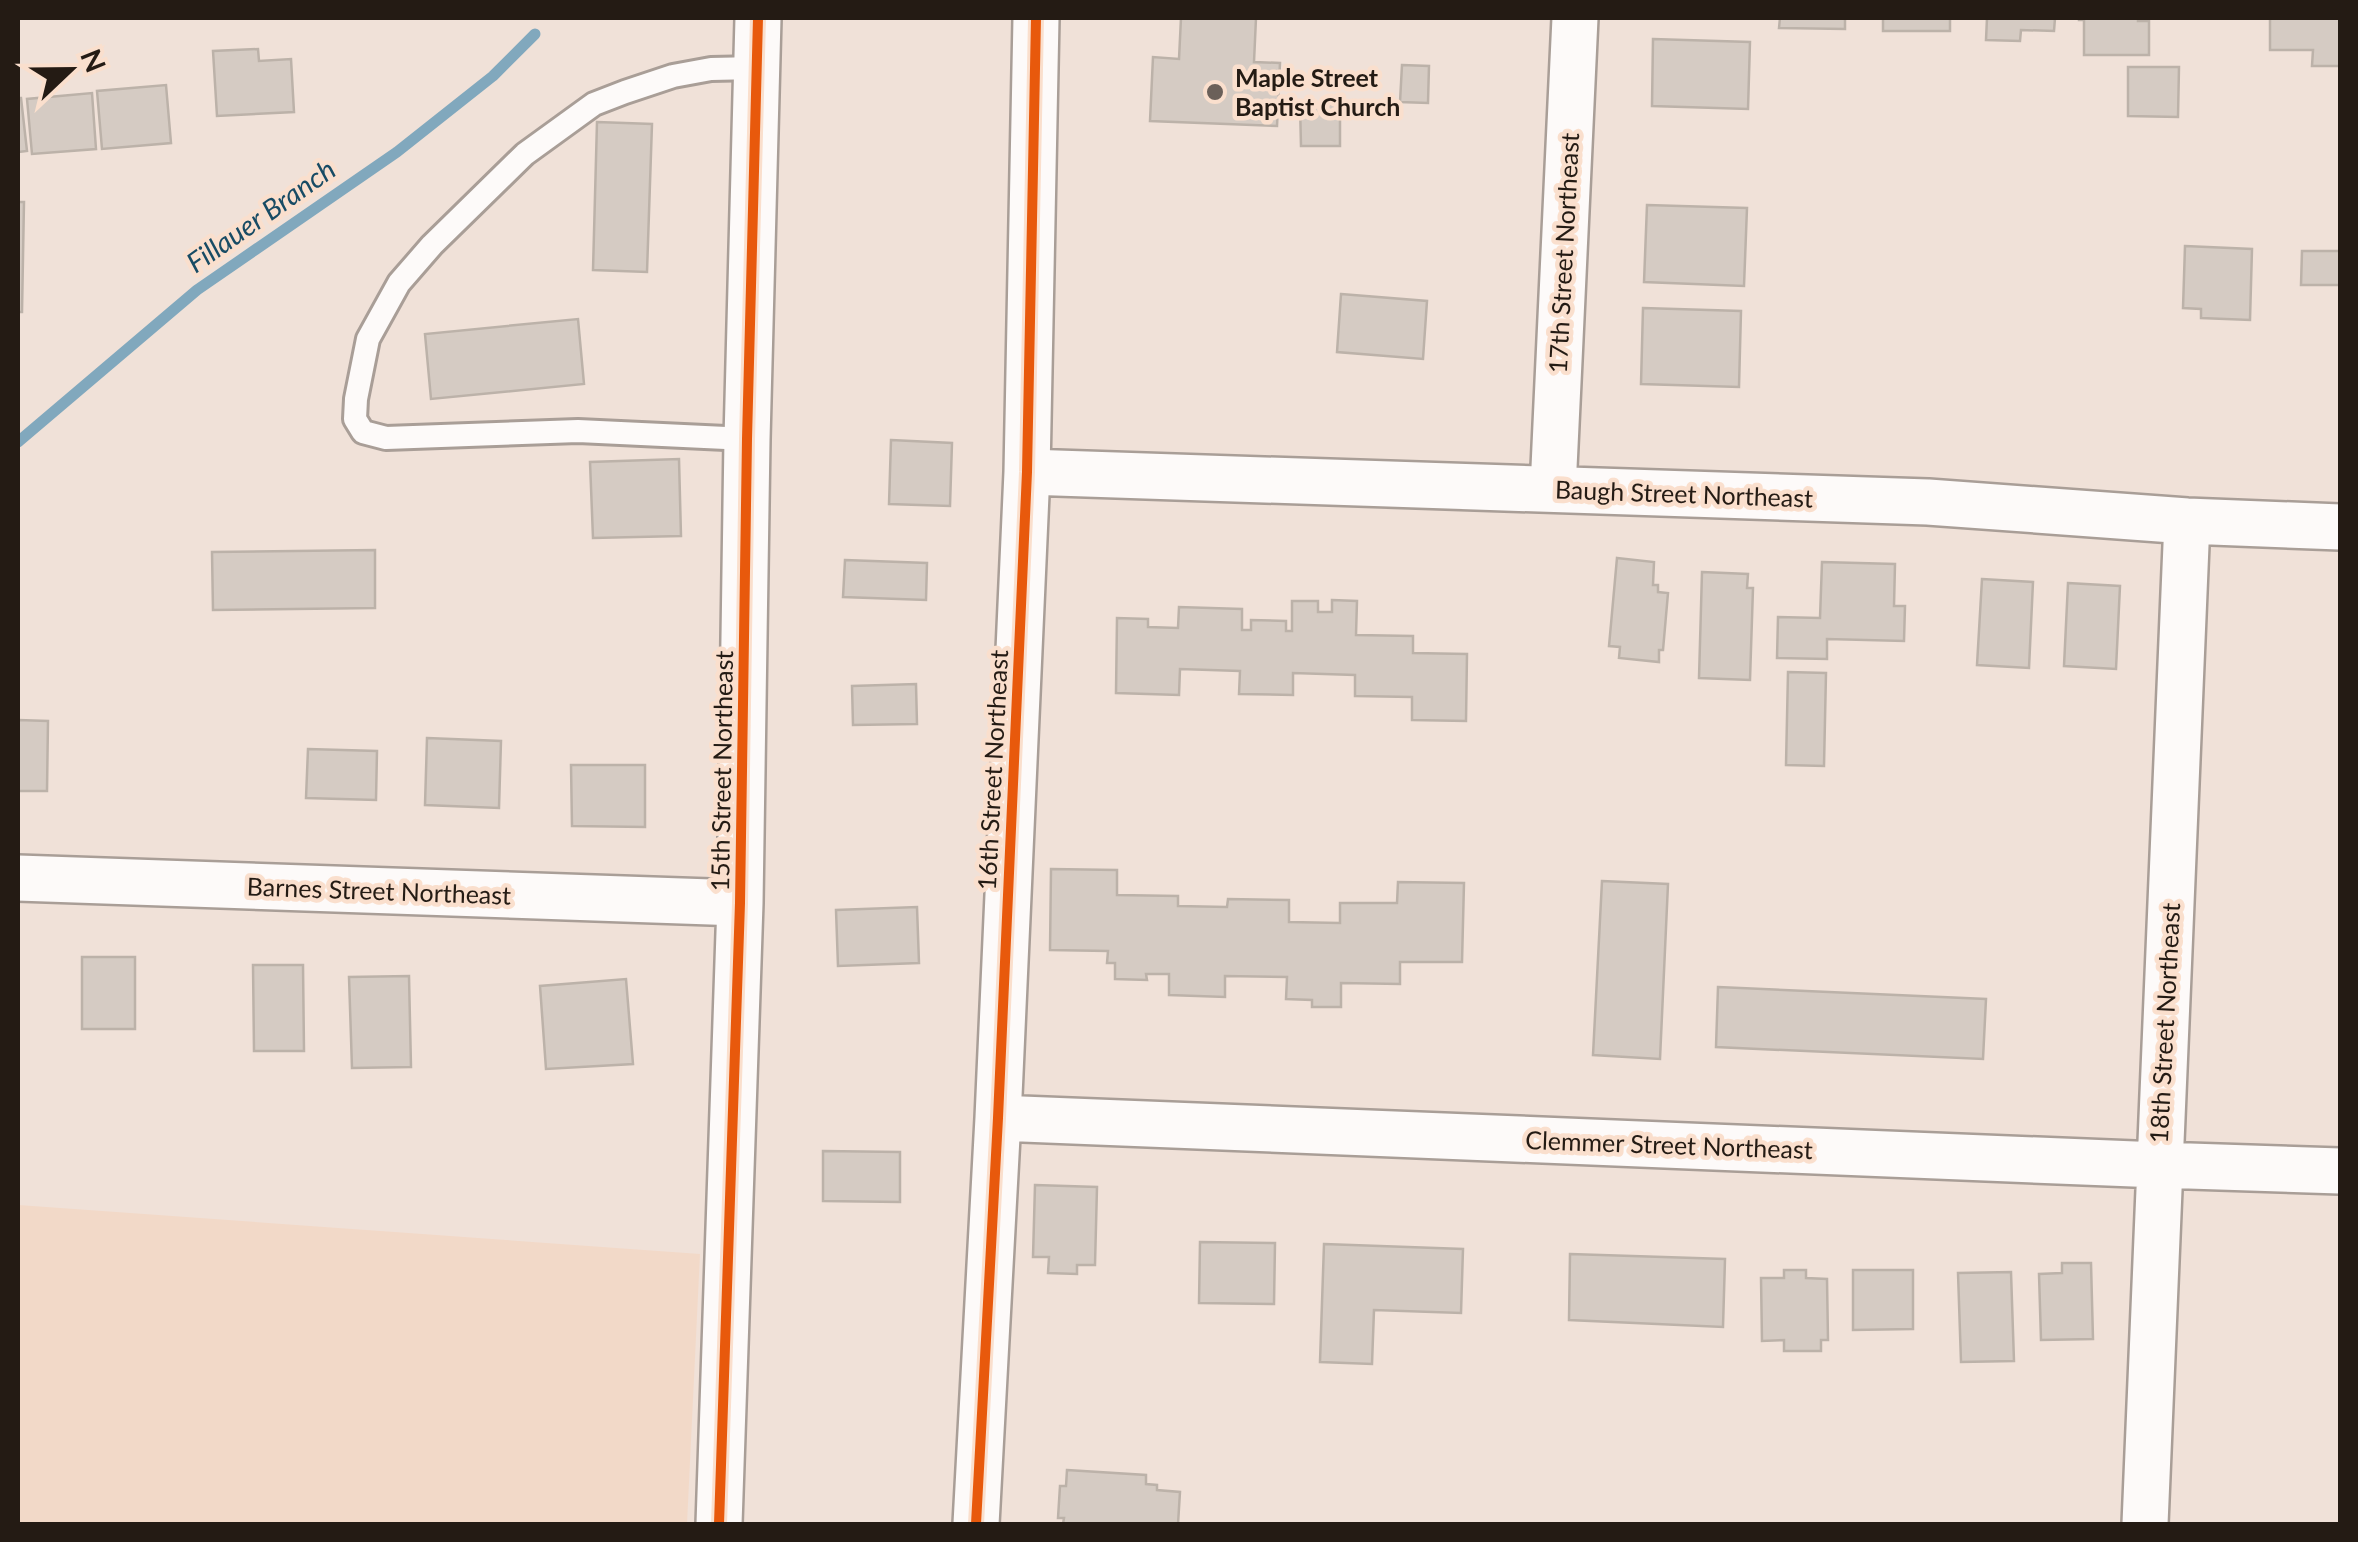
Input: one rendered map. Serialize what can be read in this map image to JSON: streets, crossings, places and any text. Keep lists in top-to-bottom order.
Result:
{
  "streets": {
    "street": [
      "17th Street Northeast",
      "Baugh Street Northeast",
      "16th Street Northeast",
      "15th Street Northeast",
      "Barnes Street Northeast",
      "18th Street Northeast",
      "Clemmer Street Northeast"
    ]
  },
  "crossings": [
    ["17th Street Northeast", "Baugh Street Northeast"],
    ["Baugh Street Northeast", "16th Street Northeast"],
    ["Baugh Street Northeast", "18th Street Northeast"],
    ["16th Street Northeast", "Clemmer Street Northeast"],
    ["15th Street Northeast", "Barnes Street Northeast"],
    ["18th Street Northeast", "Clemmer Street Northeast"]
  ],
  "water": ["Fillauer Branch"],
  "places": ["Maple Street Baptist Church"],
  "north": "right"
}
